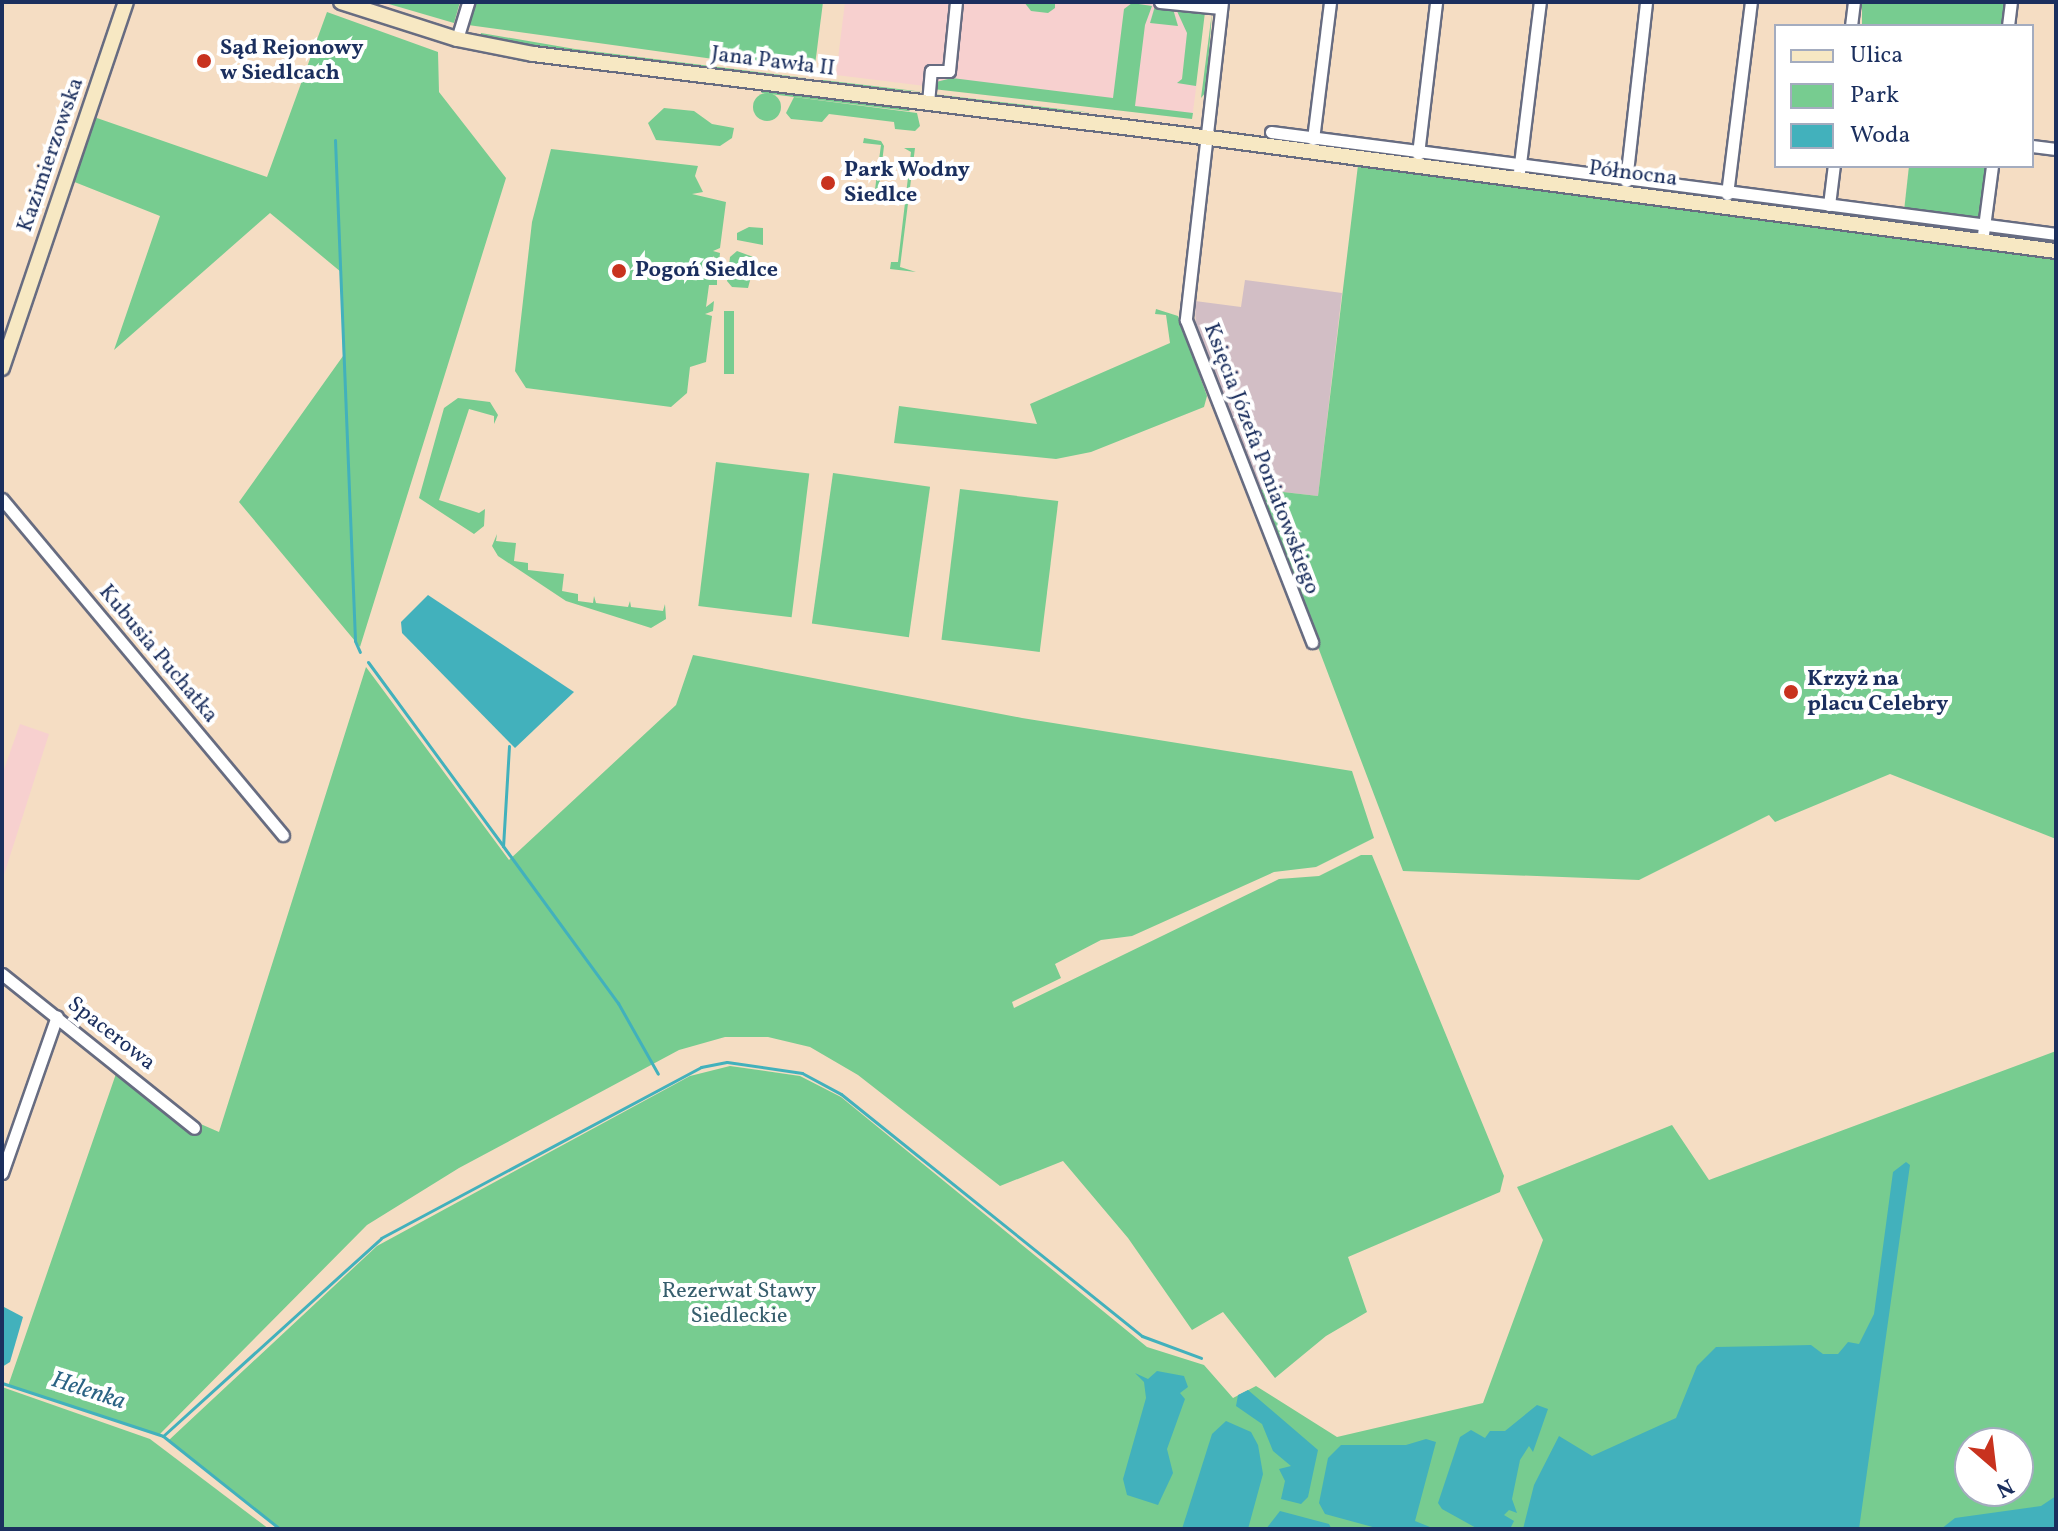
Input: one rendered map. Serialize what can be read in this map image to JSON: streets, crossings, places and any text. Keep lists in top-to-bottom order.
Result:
{
  "streets": {
    "main road": ["Jana Pawła II", "Kazimierzowska", "Północna"],
    "street": ["Księcia Józefa Poniatowskiego", "Kubusia Puchatka", "Spacerowa"]
  },
  "crossings": [
    ["Jana Pawła II", "Północna"],
    ["Jana Pawła II", "Księcia Józefa Poniatowskiego"],
    ["Północna", "Księcia Józefa Poniatowskiego"]
  ],
  "water": ["Helenka"],
  "parks": ["Rezerwat Stawy Siedleckie"],
  "places": [
    "Sąd Rejonowy w Siedlcach",
    "Park Wodny Siedlce",
    "Pogoń Siedlce",
    "Krzyż na placu Celebry"
  ],
  "legend": ["Ulica", "Park", "Woda"],
  "north": "bottom right"
}
